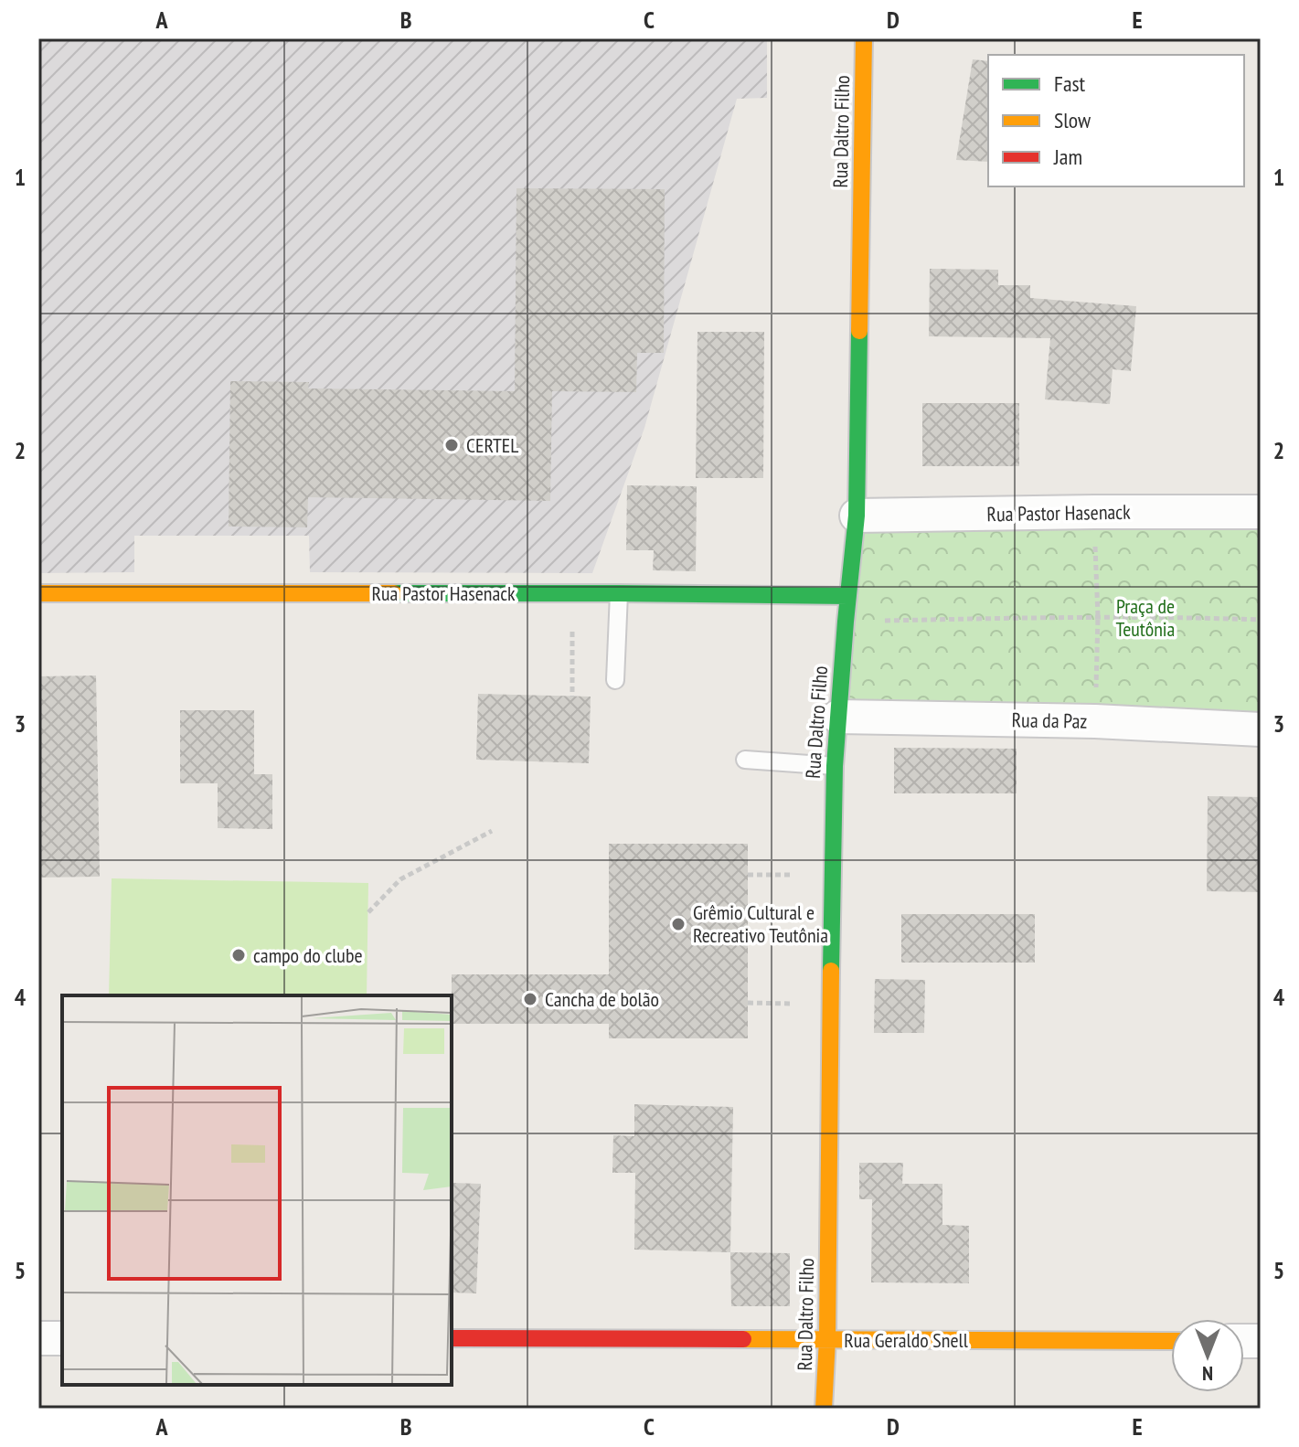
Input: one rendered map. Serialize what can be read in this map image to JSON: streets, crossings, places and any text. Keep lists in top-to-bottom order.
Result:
{
  "streets": {
    "street": [
      "Rua Daltro Filho",
      "Rua Pastor Hasenack",
      "Rua da Paz",
      "Rua Geraldo Snell"
    ]
  },
  "crossings": [
    ["Rua Daltro Filho", "Rua Pastor Hasenack"],
    ["Rua Daltro Filho", "Rua da Paz"],
    ["Rua Daltro Filho", "Rua Geraldo Snell"]
  ],
  "parks": ["Praça de Teutônia"],
  "places": [
    "CERTEL",
    "Grêmio Cultural e Recreativo Teutônia",
    "campo do clube",
    "Cancha de bolão"
  ],
  "legend": ["Fast", "Slow", "Jam"],
  "north": "bottom",
  "grid": {
    "columns": [
      "A",
      "B",
      "C",
      "D",
      "E"
    ],
    "rows": [
      "1",
      "2",
      "3",
      "4",
      "5"
    ]
  }
}
